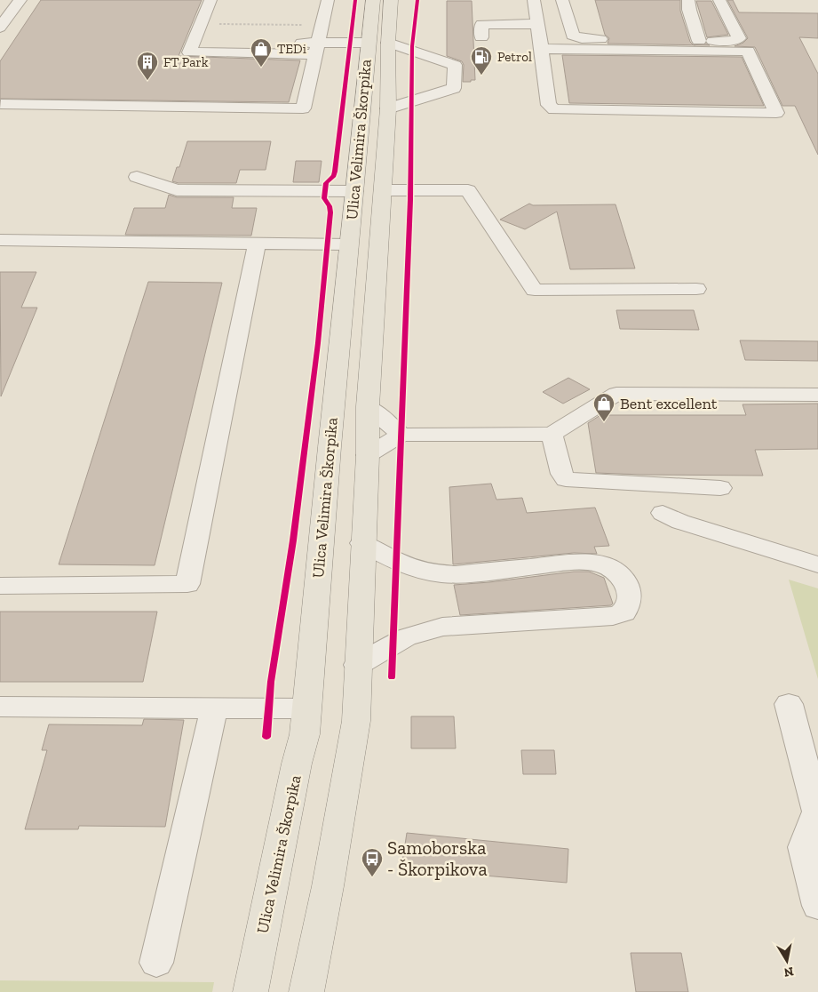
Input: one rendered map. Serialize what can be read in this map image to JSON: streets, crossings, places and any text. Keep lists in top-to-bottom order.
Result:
{
  "streets": {
    "main road": ["Ulica Velimira Škorpika"]
  },
  "places": {
    "shop": ["TEDi", "Bent excellent"],
    "fuel station": ["Petrol"],
    "building": ["FT Park"],
    "bus stop": ["Samoborska - Škorpikova"]
  },
  "north": "bottom"
}
